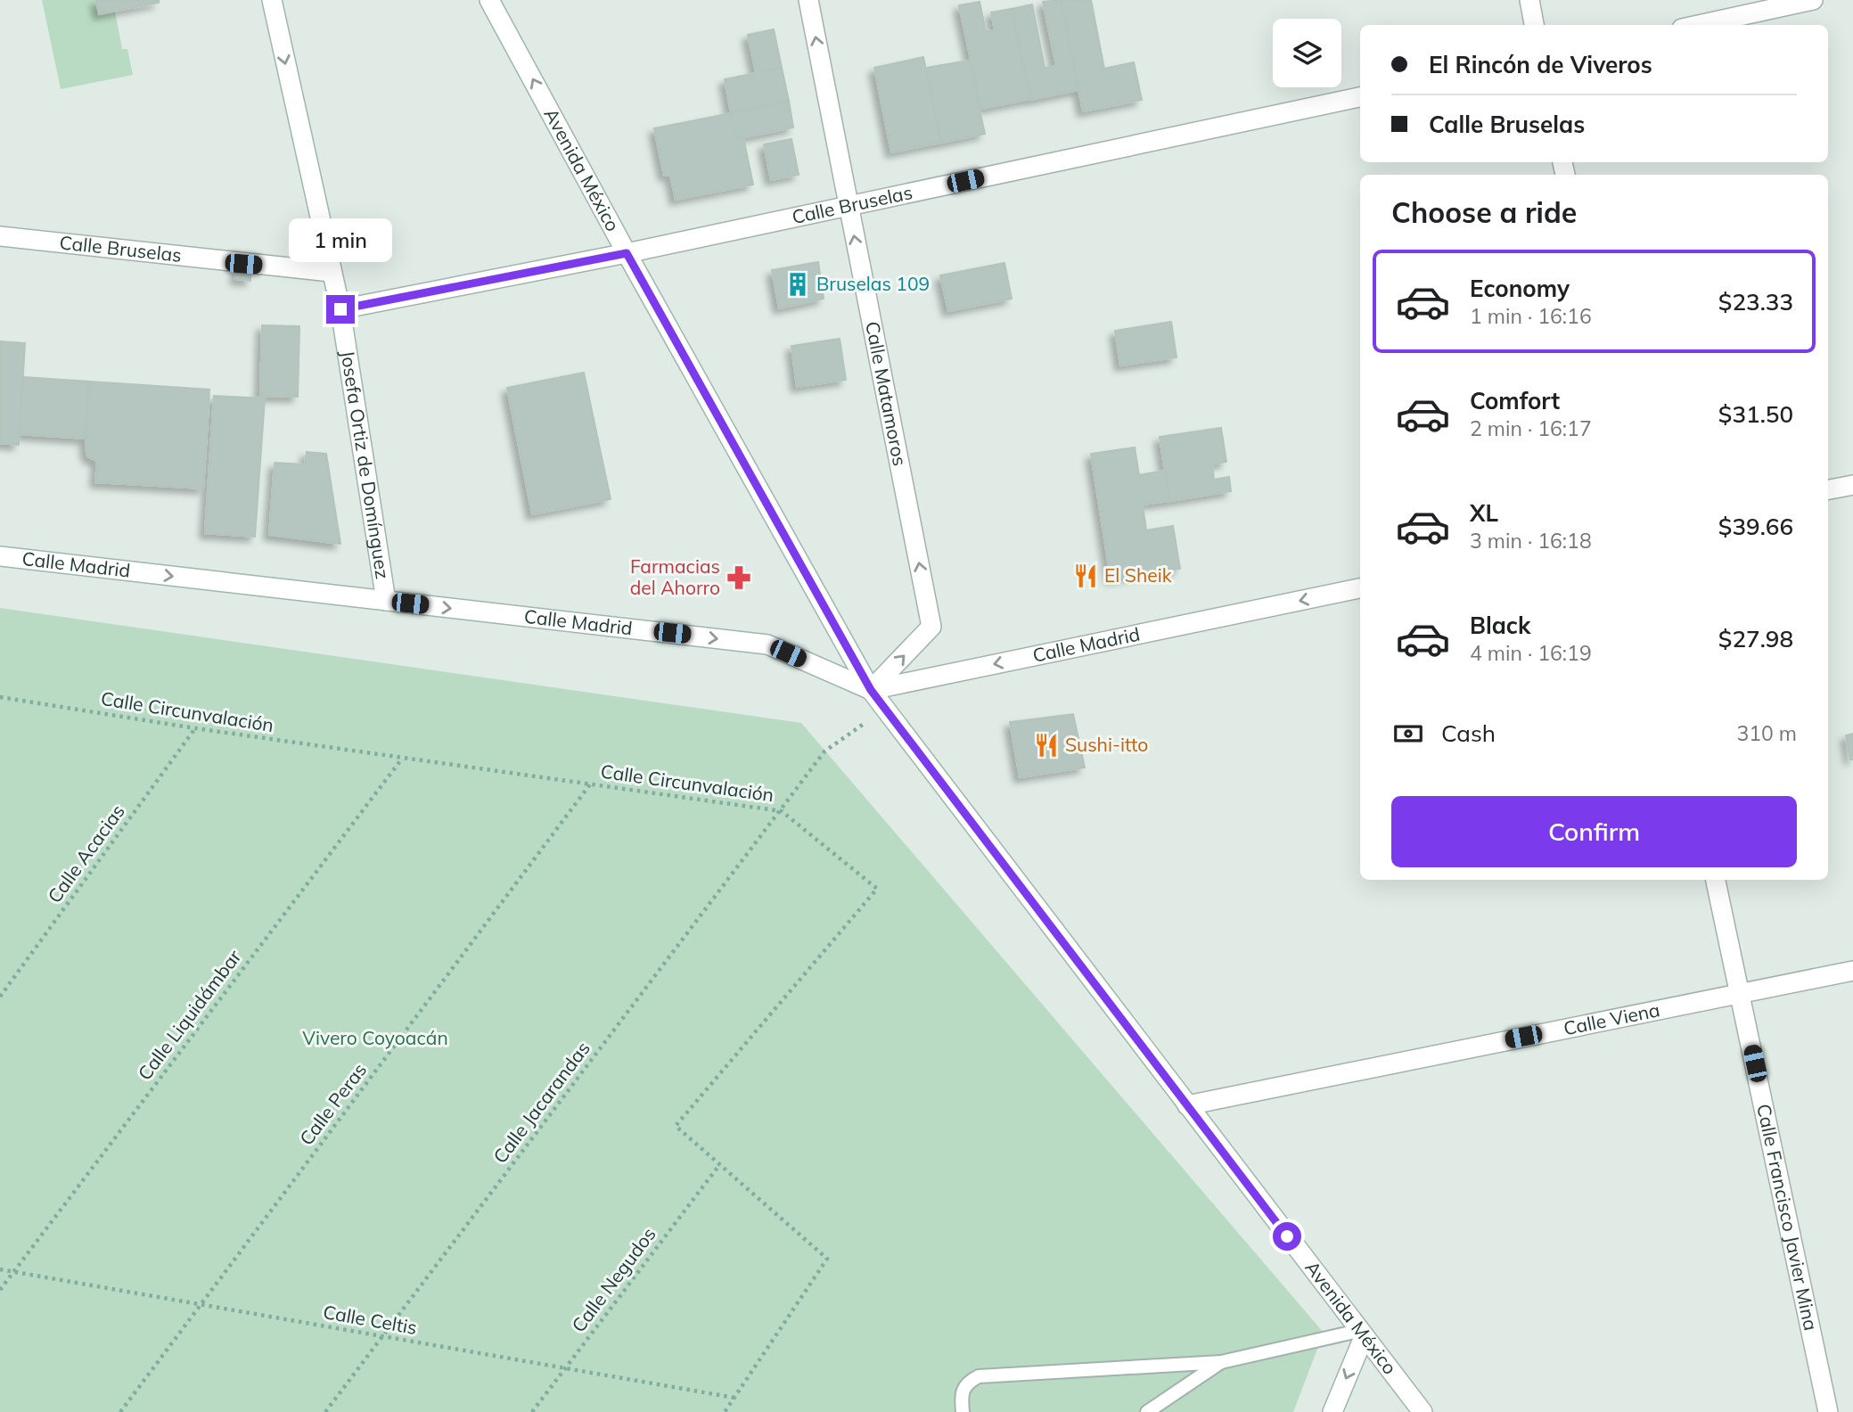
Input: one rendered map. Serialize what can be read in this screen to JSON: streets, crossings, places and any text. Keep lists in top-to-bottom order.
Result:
{
  "streets": {
    "street": [
      "Avenida México",
      "Calle Bruselas",
      "Calle Matamoros",
      "Josefa Ortiz de Domínguez",
      "Calle Madrid",
      "Calle Viena",
      "Calle Francisco Javier Mina"
    ],
    "path": [
      "Calle Circunvalación",
      "Calle Acacias",
      "Calle Liquidámbar",
      "Calle Jacarandas",
      "Calle Peras",
      "Calle Negudos",
      "Calle Celtis"
    ]
  },
  "crossings": [
    ["Avenida México", "Calle Bruselas"],
    ["Avenida México", "Calle Matamoros"],
    ["Avenida México", "Calle Madrid"],
    ["Avenida México", "Calle Viena"],
    ["Avenida México", "Calle Jacarandas"],
    ["Calle Bruselas", "Calle Matamoros"],
    ["Calle Bruselas", "Josefa Ortiz de Domínguez"],
    ["Calle Matamoros", "Calle Madrid"],
    ["Josefa Ortiz de Domínguez", "Calle Madrid"],
    ["Calle Circunvalación", "Calle Acacias"],
    ["Calle Circunvalación", "Calle Liquidámbar"],
    ["Calle Circunvalación", "Calle Jacarandas"],
    ["Calle Circunvalación", "Calle Peras"],
    ["Calle Circunvalación", "Calle Negudos"],
    ["Calle Circunvalación", "Calle Celtis"],
    ["Calle Liquidámbar", "Calle Celtis"],
    ["Calle Viena", "Calle Francisco Javier Mina"],
    ["Calle Jacarandas", "Calle Celtis"],
    ["Calle Peras", "Calle Celtis"],
    ["Calle Negudos", "Calle Celtis"]
  ],
  "one_way": ["Calle Matamoros", "Josefa Ortiz de Domínguez"],
  "parks": ["Vivero Coyoacán"],
  "places": {
    "building": ["Bruselas 109"],
    "restaurant": ["El Sheik", "Sushi-itto"],
    "pharmacy": ["Farmacias del Ahorro"]
  },
  "page": {
    "banner": ["El Rincón de Viveros", "Calle Bruselas"],
    "heading": "Choose a ride",
    "bubble": "1 min",
    "list": [
      {
        "name": "Economy",
        "note": "1 min · 16:16",
        "value": "$23.33"
      },
      {
        "name": "Comfort",
        "note": "2 min · 16:17",
        "value": "$31.50"
      },
      {
        "name": "XL",
        "note": "3 min · 16:18",
        "value": "$39.66"
      },
      {
        "name": "Black",
        "note": "4 min · 16:19",
        "value": "$27.98"
      }
    ],
    "pay": ["Cash", "310 m"],
    "buttons": "Confirm"
  }
}
